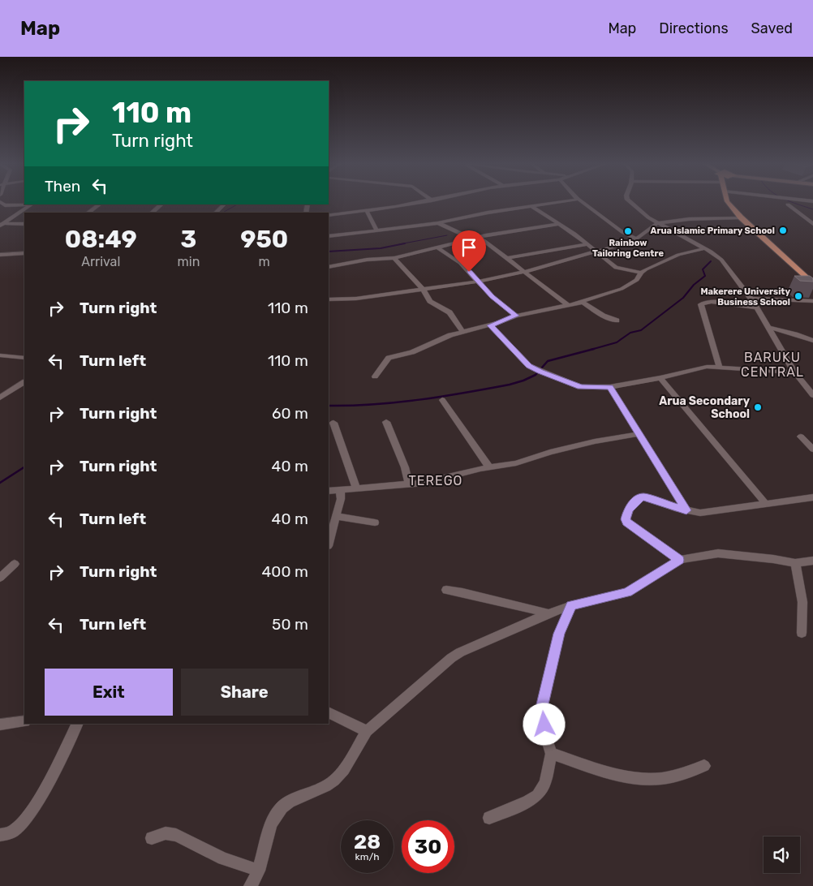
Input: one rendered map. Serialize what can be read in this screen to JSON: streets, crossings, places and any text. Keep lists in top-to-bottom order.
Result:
{
  "districts": ["BARUKU CENTRAL", "TEREGO"],
  "places": [
    "Arua Islamic Primary School",
    "Rainbow Tailoring Centre",
    "Makerere University Business School",
    "Arua Secondary School"
  ],
  "page": {
    "header": "Map",
    "nav": ["Map", "Directions", "Saved"],
    "turn": ["110 m", "Turn right"],
    "then": "Then",
    "eta": [
      "08:49",
      "Arrival",
      "3",
      "min",
      "950",
      "m"
    ],
    "list": [
      {
        "name": "Turn right",
        "value": "110 m"
      },
      {
        "name": "Turn left",
        "value": "110 m"
      },
      {
        "name": "Turn right",
        "value": "60 m"
      },
      {
        "name": "Turn right",
        "value": "40 m"
      },
      {
        "name": "Turn left",
        "value": "40 m"
      },
      {
        "name": "Turn right",
        "value": "400 m"
      },
      {
        "name": "Turn left",
        "value": "50 m"
      }
    ],
    "buttons": ["Exit", "Share"],
    "speed": "28 km/h",
    "limit": "30"
  }
}
